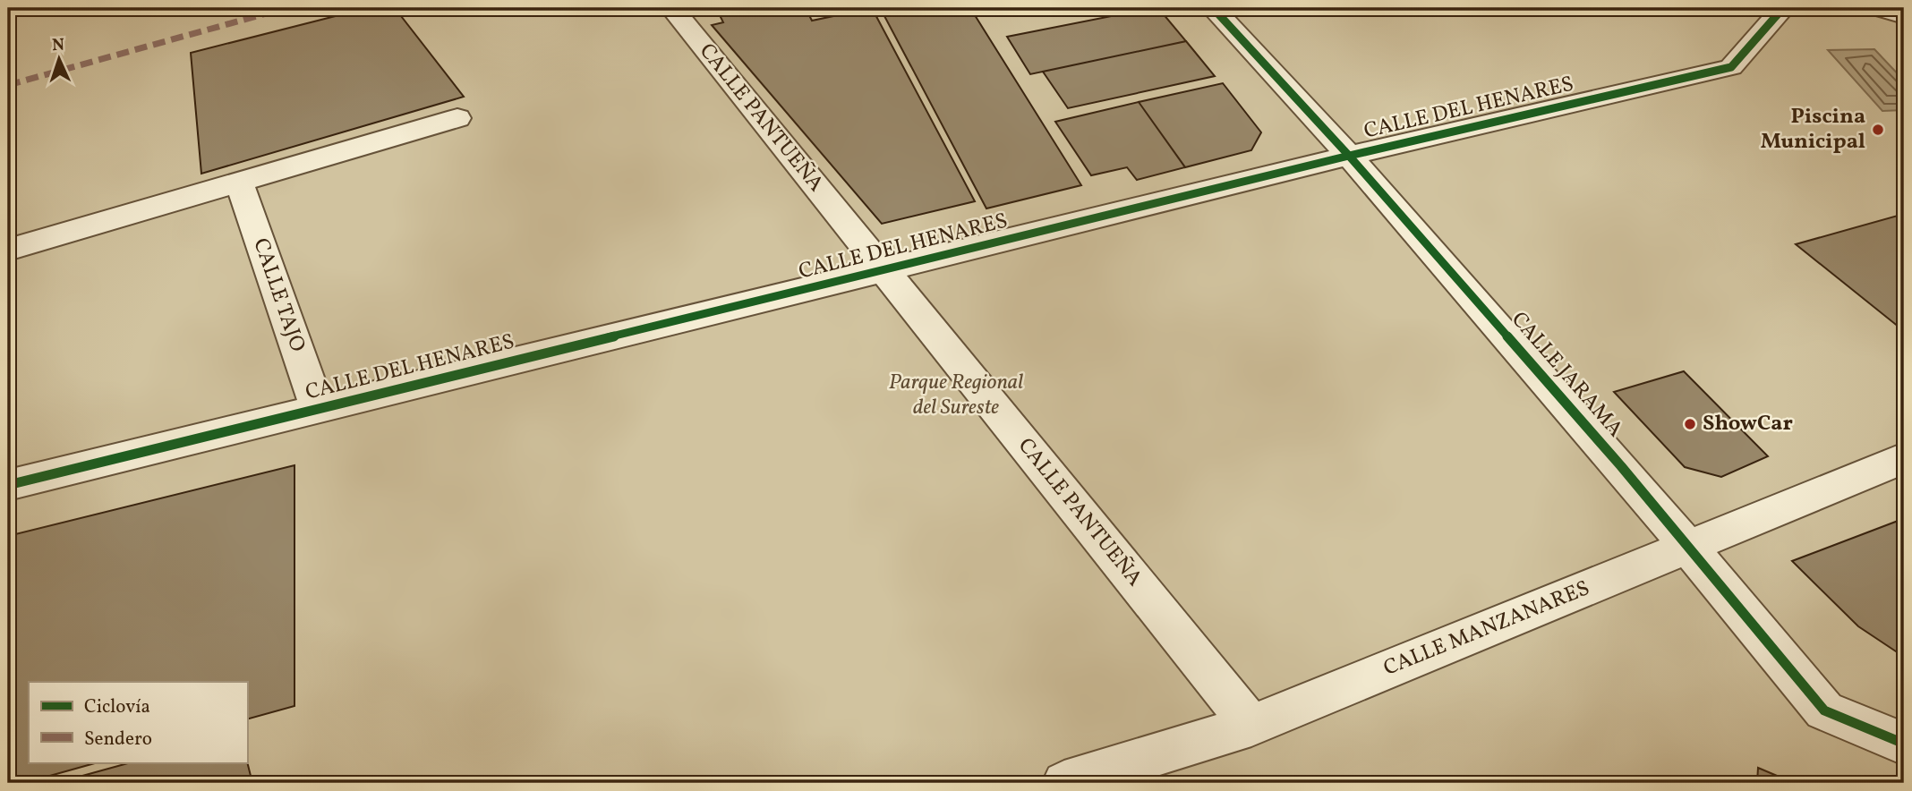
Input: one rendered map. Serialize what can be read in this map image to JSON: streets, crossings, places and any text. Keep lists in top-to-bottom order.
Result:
{
  "streets": {
    "street": [
      "CALLE DEL HENARES",
      "CALLE PANTUEÑA",
      "CALLE TAJO",
      "CALLE JARAMA",
      "CALLE MANZANARES"
    ]
  },
  "crossings": [
    ["CALLE DEL HENARES", "CALLE PANTUEÑA"],
    ["CALLE DEL HENARES", "CALLE TAJO"],
    ["CALLE DEL HENARES", "CALLE JARAMA"],
    ["CALLE PANTUEÑA", "CALLE MANZANARES"],
    ["CALLE JARAMA", "CALLE MANZANARES"]
  ],
  "parks": ["Parque Regional del Sureste"],
  "places": ["Piscina Municipal", "ShowCar"],
  "legend": ["Ciclovía", "Sendero"],
  "north": "top"
}
